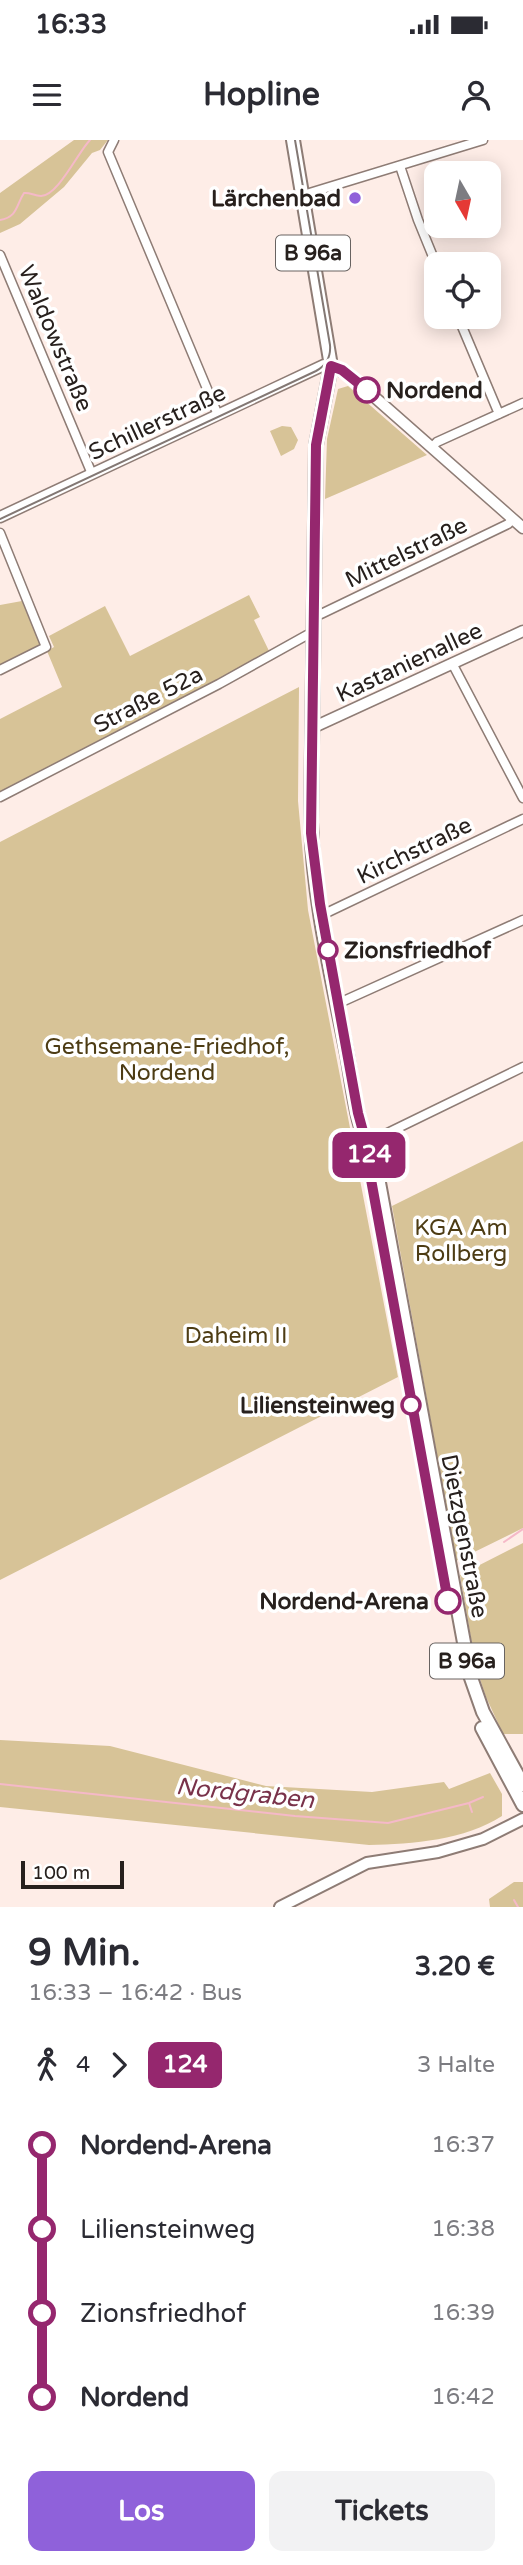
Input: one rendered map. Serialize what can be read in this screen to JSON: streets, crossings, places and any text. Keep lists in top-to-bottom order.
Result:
{
  "streets": {
    "main road": ["B 96a", "Dietzgenstraße"],
    "street": [
      "Waldowstraße",
      "Schillerstraße",
      "Mittelstraße",
      "Kastanienallee",
      "Straße 52a",
      "Kirchstraße"
    ]
  },
  "crossings": [
    ["B 96a", "Dietzgenstraße"],
    ["Waldowstraße", "Schillerstraße"],
    ["Schillerstraße", "Dietzgenstraße"],
    ["Mittelstraße", "Dietzgenstraße"],
    ["Kastanienallee", "Dietzgenstraße"],
    ["Straße 52a", "Dietzgenstraße"],
    ["Kirchstraße", "Dietzgenstraße"]
  ],
  "water": ["Nordgraben"],
  "parks": ["Gethsemane-Friedhof, Nordend", "KGA Am Rollberg", "Daheim II"],
  "places": [
    "Lärchenbad",
    "Nordend",
    "Zionsfriedhof",
    "Liliensteinweg",
    "Nordend-Arena"
  ],
  "lines": ["bus line 124"],
  "scale_bar": "100 m",
  "north": "bottom",
  "page": {
    "status": "16:33",
    "header": "Hopline",
    "on_map": "124",
    "scale": "100 m",
    "heading": ["9 Min.", "16:33 – 16:42 · Bus", "3.20 €"],
    "legs": ["4", "124", "3 Halte"],
    "list": [
      {
        "name": "Nordend-Arena",
        "value": "16:37"
      },
      {
        "name": "Liliensteinweg",
        "value": "16:38"
      },
      {
        "name": "Zionsfriedhof",
        "value": "16:39"
      },
      {
        "name": "Nordend",
        "value": "16:42"
      }
    ],
    "buttons": ["Los", "Tickets"]
  }
}
